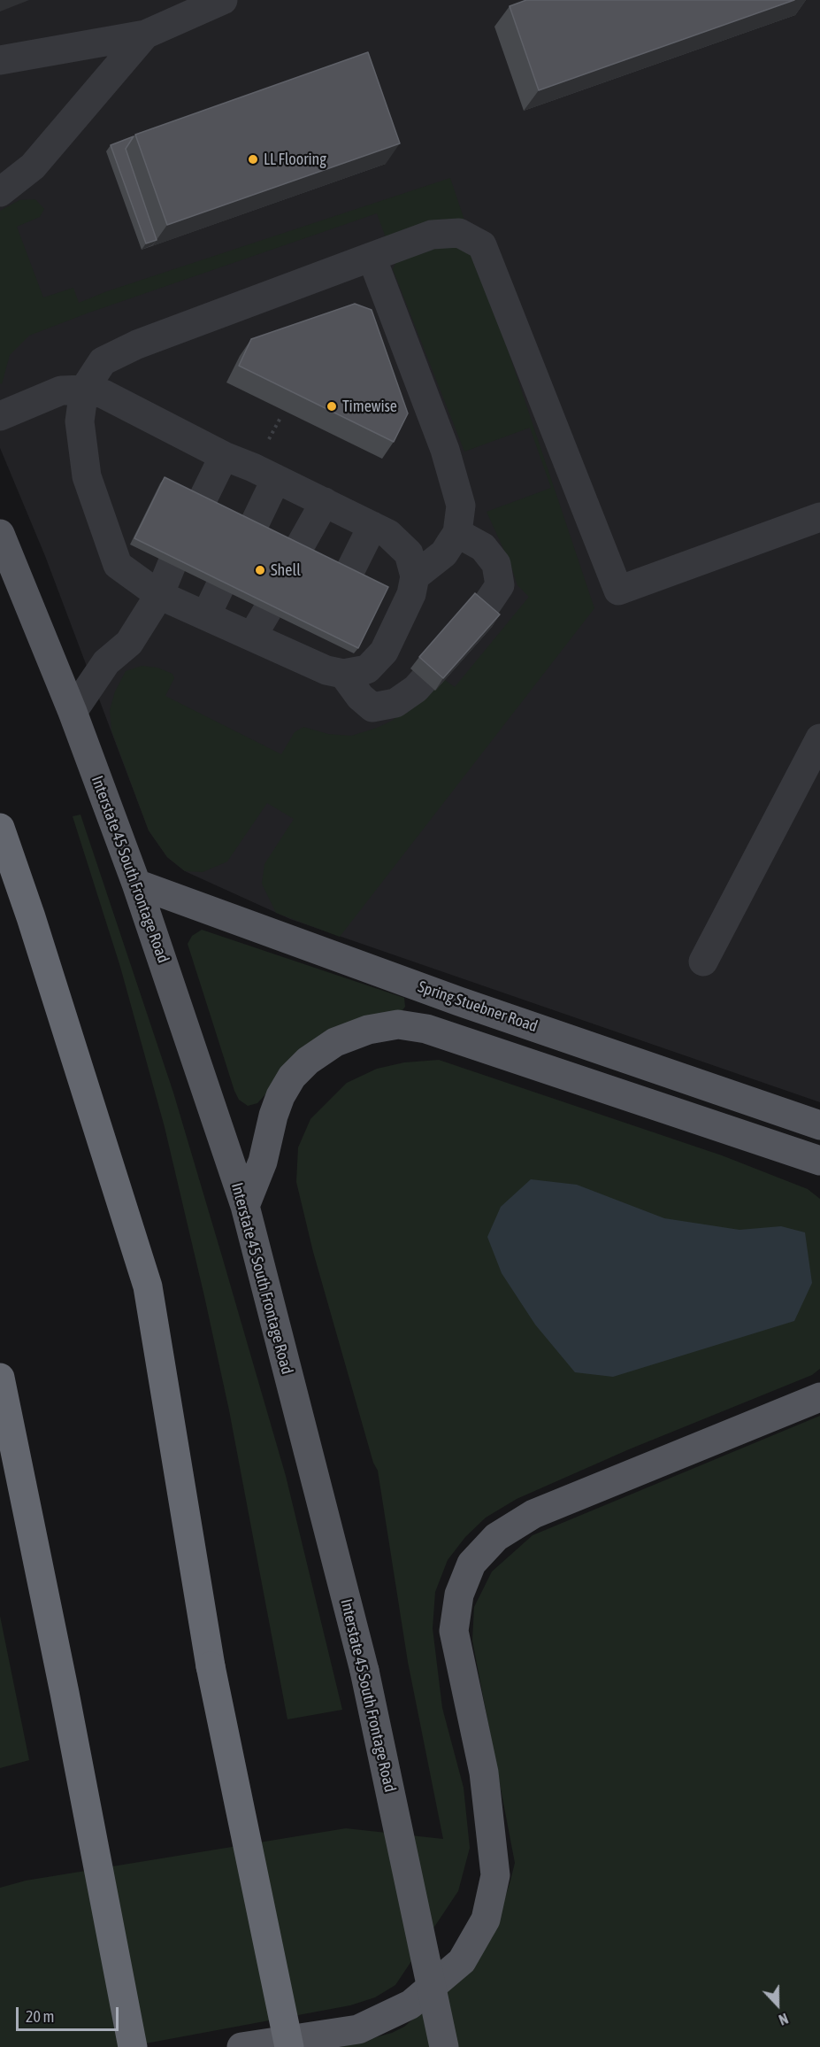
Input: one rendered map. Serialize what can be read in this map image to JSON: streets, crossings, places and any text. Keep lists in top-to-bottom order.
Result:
{
  "streets": {
    "main road": ["Interstate 45 South Frontage Road", "Spring Stuebner Road"]
  },
  "crossings": [
    ["Interstate 45 South Frontage Road", "Spring Stuebner Road"]
  ],
  "places": ["LL Flooring", "Timewise", "Shell"],
  "scale_bar": "20 m",
  "north": "bottom"
}
